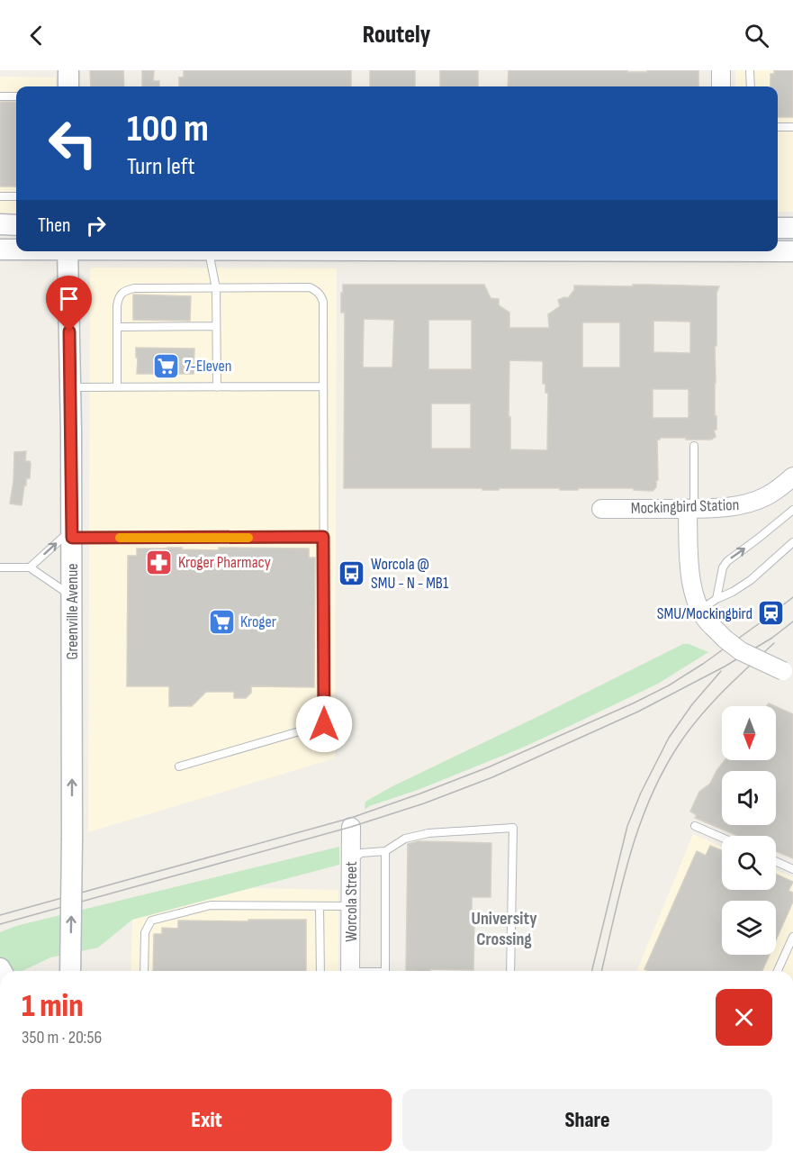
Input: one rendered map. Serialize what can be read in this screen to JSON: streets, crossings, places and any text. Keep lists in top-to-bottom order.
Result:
{
  "streets": {
    "main road": ["Greenville Avenue"],
    "street": ["Mockingbird Station", "Worcola Street"]
  },
  "one_way": ["Greenville Avenue"],
  "districts": ["University Crossing"],
  "places": {
    "supermarket": ["7-Eleven", "Kroger"],
    "pharmacy": ["Kroger Pharmacy"],
    "bus stop": ["Worcola @ SMU - N - MB1"],
    "station": ["SMU/Mockingbird"]
  },
  "north": "bottom",
  "page": {
    "header": "Routely",
    "turn": ["100 m", "Turn left"],
    "then": "Then",
    "heading": ["1 min", "350 m · 20:56"],
    "buttons": ["Exit", "Share"]
  }
}
